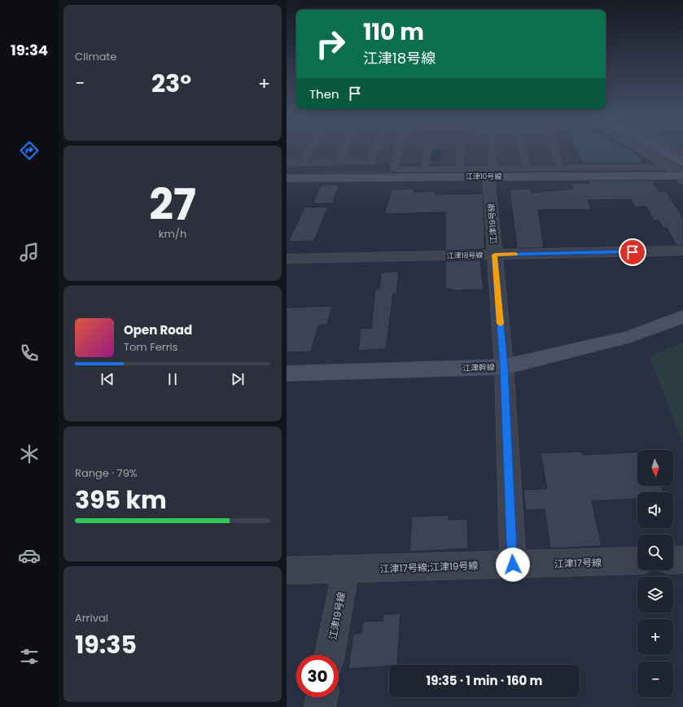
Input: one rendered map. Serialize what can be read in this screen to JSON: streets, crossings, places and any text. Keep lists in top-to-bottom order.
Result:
{
  "streets": {
    "street": [
      "江津10号線",
      "江津19号線",
      "江津18号線",
      "江津幹線",
      "江津17号線",
      "江津17号線;江津19号線"
    ]
  },
  "crossings": [
    ["江津10号線", "江津19号線"],
    ["江津19号線", "江津18号線"],
    ["江津19号線", "江津幹線"],
    ["江津19号線", "江津17号線"],
    ["江津19号線", "江津17号線;江津19号線"],
    ["江津17号線", "江津17号線;江津19号線"]
  ],
  "north": "bottom",
  "page": {
    "tabs": "19:34",
    "tile": [
      "Climate",
      ["27", "km/h"],
      ["Range · 79%", "395 km"],
      ["Arrival", "19:35"]
    ],
    "turn": ["110 m", "江津18号線"],
    "heat": ["−", "23°", "+"],
    "then": "Then",
    "song": ["Open Road", "Tom Ferris"],
    "map_buttons": ["+", "−"],
    "limit": "30",
    "trip": "19:35 · 1 min · 160 m"
  }
}
